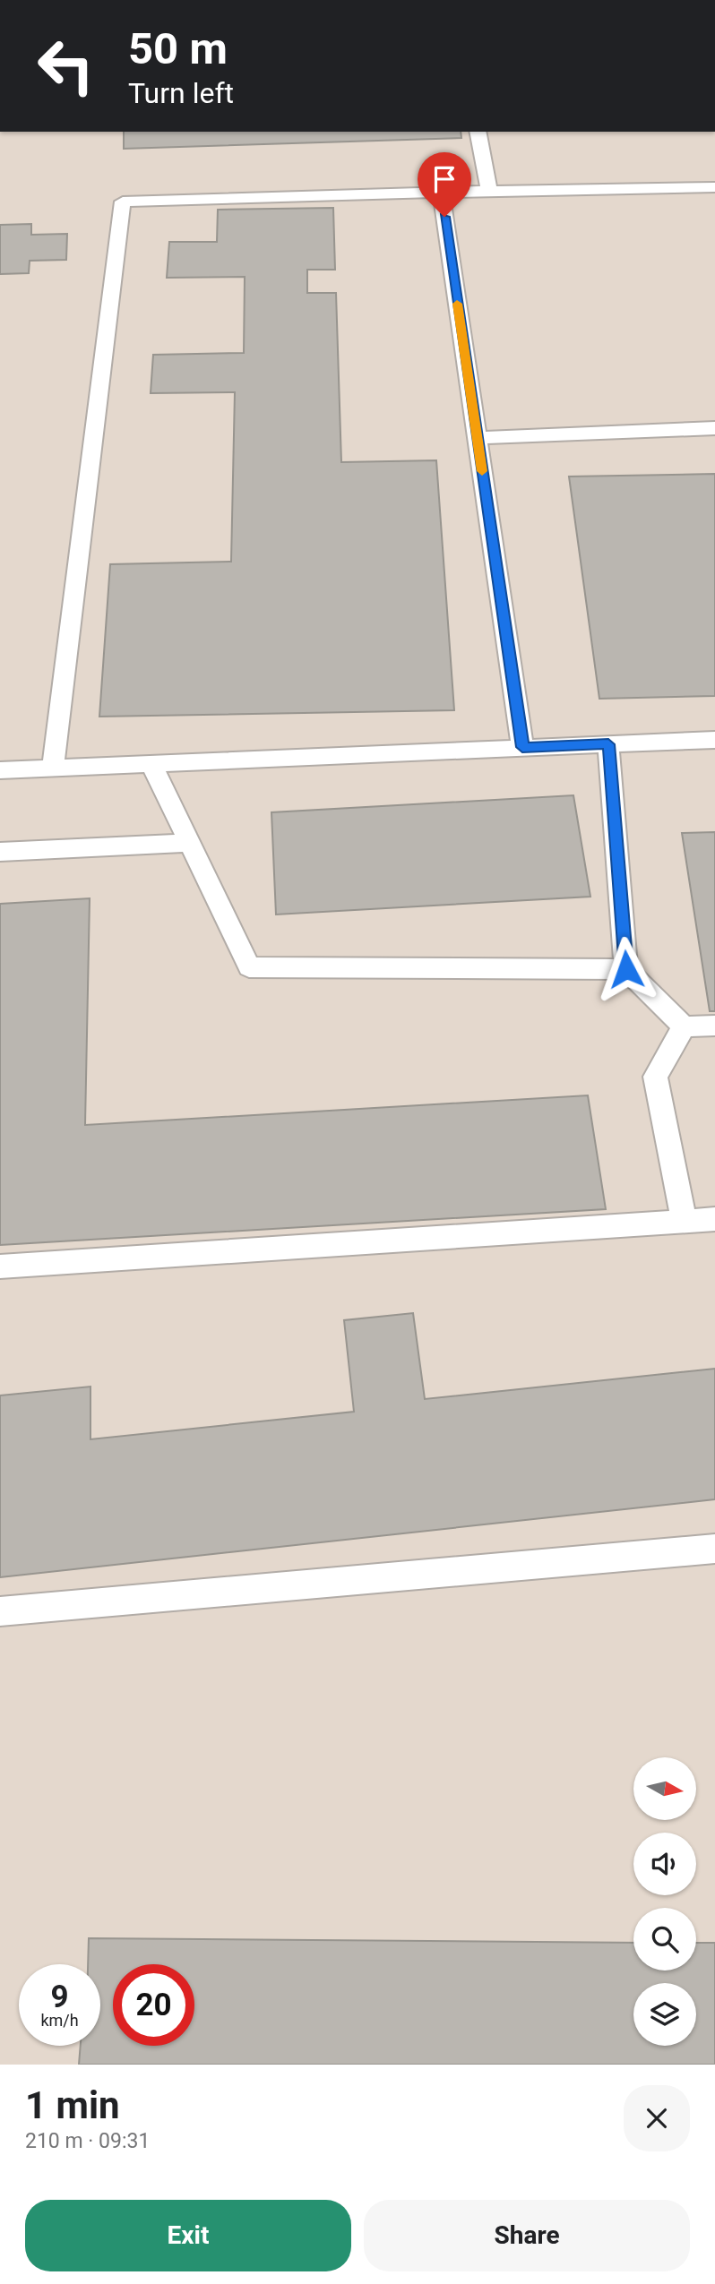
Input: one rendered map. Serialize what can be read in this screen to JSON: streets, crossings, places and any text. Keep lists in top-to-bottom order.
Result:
{
  "north": "right",
  "page": {
    "turn": ["50 m", "Turn left"],
    "speed": "9 km/h",
    "limit": "20",
    "heading": ["1 min", "210 m · 09:31"],
    "buttons": ["Exit", "Share"]
  }
}
